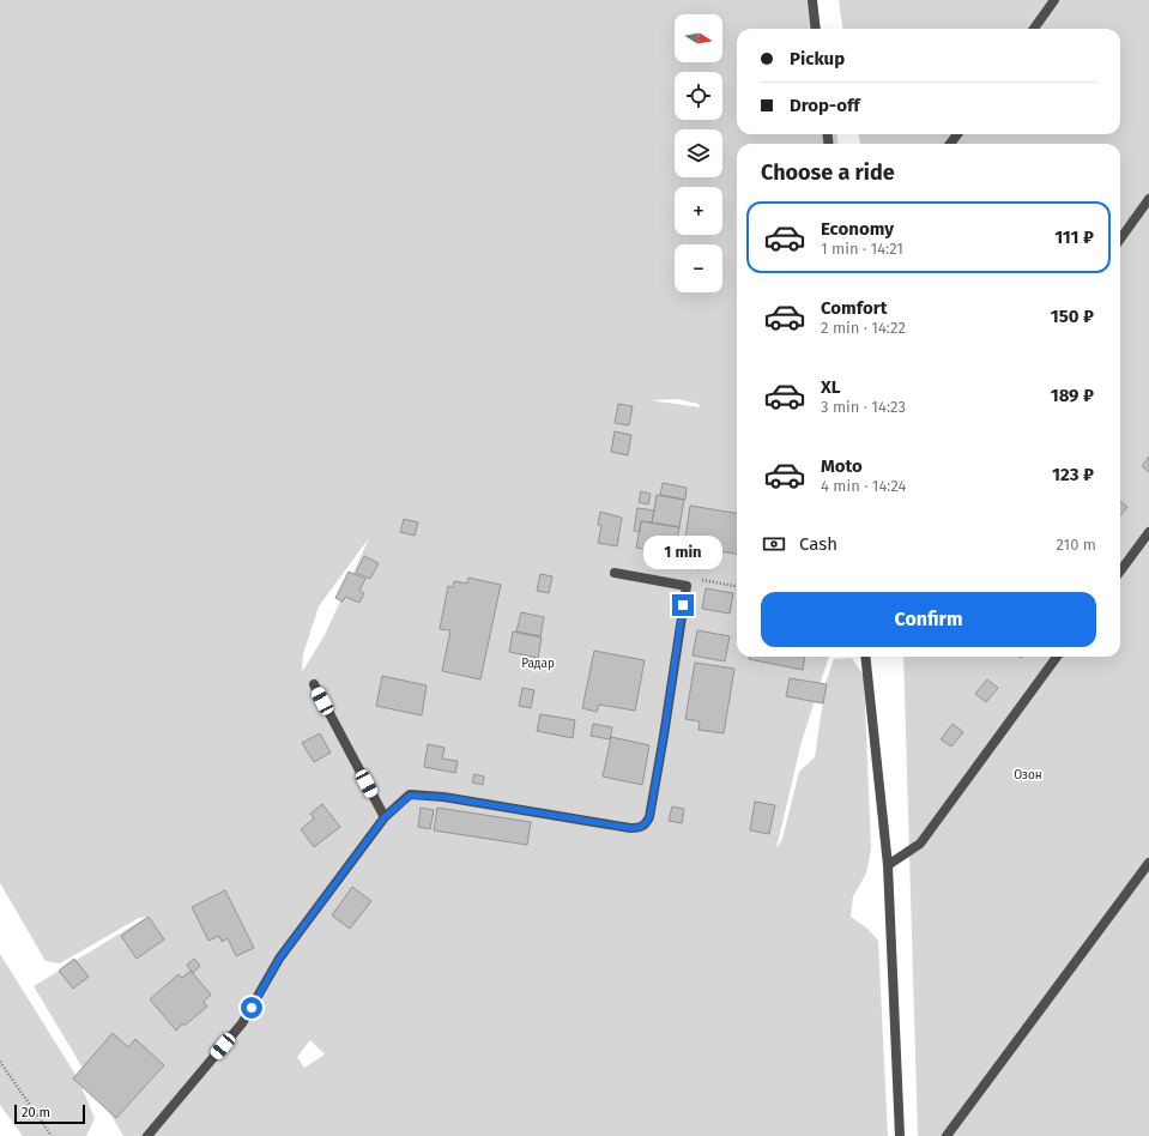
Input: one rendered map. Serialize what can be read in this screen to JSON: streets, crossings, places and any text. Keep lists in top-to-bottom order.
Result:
{
  "parks": ["Радар", "Озон"],
  "scale_bar": "20 m",
  "north": "right",
  "page": {
    "map_buttons": ["+", "−"],
    "banner": ["Pickup", "Drop-off"],
    "heading": "Choose a ride",
    "list": [
      {
        "name": "Economy",
        "note": "1 min · 14:21",
        "value": "111 ₽"
      },
      {
        "name": "Comfort",
        "note": "2 min · 14:22",
        "value": "150 ₽"
      },
      {
        "name": "XL",
        "note": "3 min · 14:23",
        "value": "189 ₽"
      },
      {
        "name": "Moto",
        "note": "4 min · 14:24",
        "value": "123 ₽"
      }
    ],
    "pay": ["Cash", "210 m"],
    "bubble": "1 min",
    "buttons": "Confirm",
    "scale": "20 m"
  }
}
